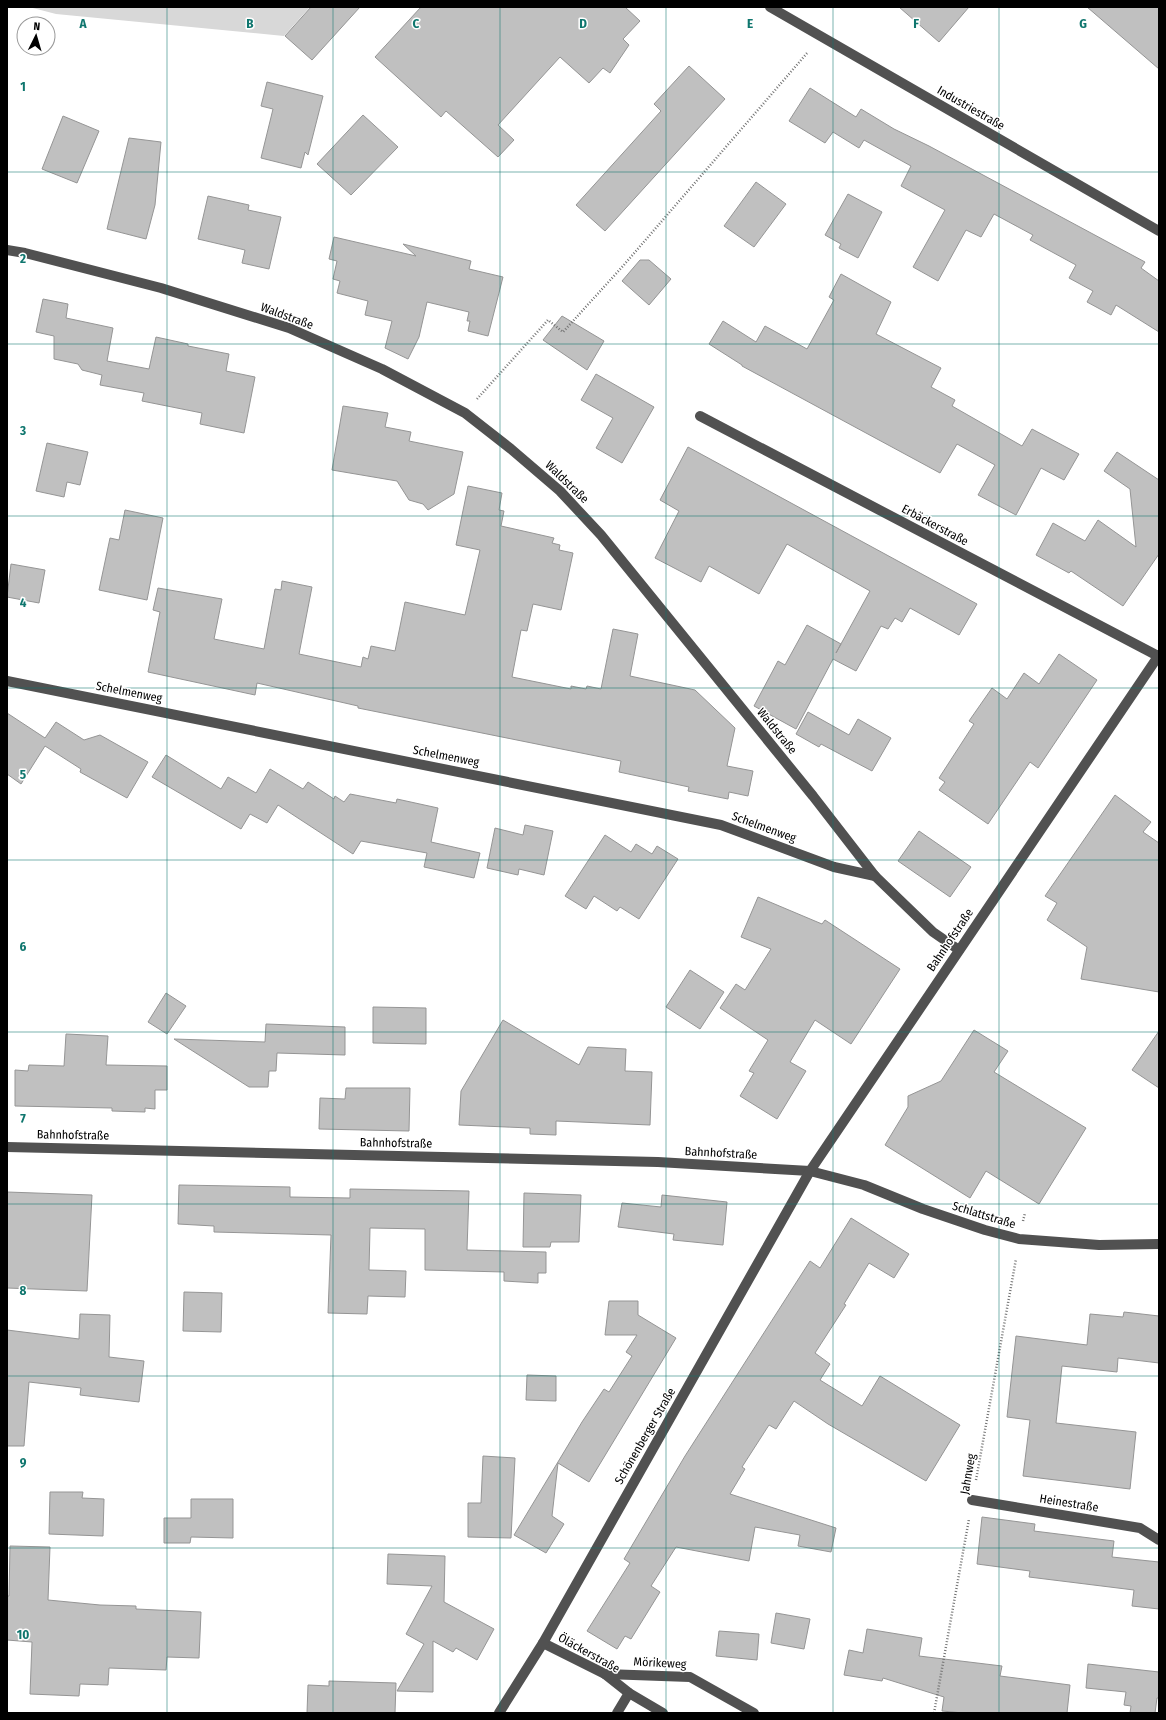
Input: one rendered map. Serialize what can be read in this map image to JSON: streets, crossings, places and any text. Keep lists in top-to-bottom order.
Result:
{
  "streets": {
    "street": [
      "Industriestraße",
      "Waldstraße",
      "Erbäckerstraße",
      "Schelmenweg",
      "Bahnhofstraße",
      "Schlattstraße",
      "Schönenberger Straße",
      "Heinestraße",
      "Öläckerstraße",
      "Mörikeweg"
    ],
    "path": ["Jahnweg"]
  },
  "crossings": [
    ["Waldstraße", "Schelmenweg"],
    ["Waldstraße", "Bahnhofstraße"],
    ["Erbäckerstraße", "Bahnhofstraße"],
    ["Bahnhofstraße", "Schlattstraße"],
    ["Bahnhofstraße", "Schönenberger Straße"],
    ["Schlattstraße", "Schönenberger Straße"],
    ["Schlattstraße", "Jahnweg"],
    ["Schönenberger Straße", "Öläckerstraße"],
    ["Jahnweg", "Heinestraße"],
    ["Öläckerstraße", "Mörikeweg"]
  ],
  "north": "top",
  "grid": {
    "columns": [
      "A",
      "B",
      "C",
      "D",
      "E",
      "F",
      "G"
    ],
    "rows": [
      "1",
      "2",
      "3",
      "4",
      "5",
      "6",
      "7",
      "8",
      "9",
      "10"
    ]
  }
}
